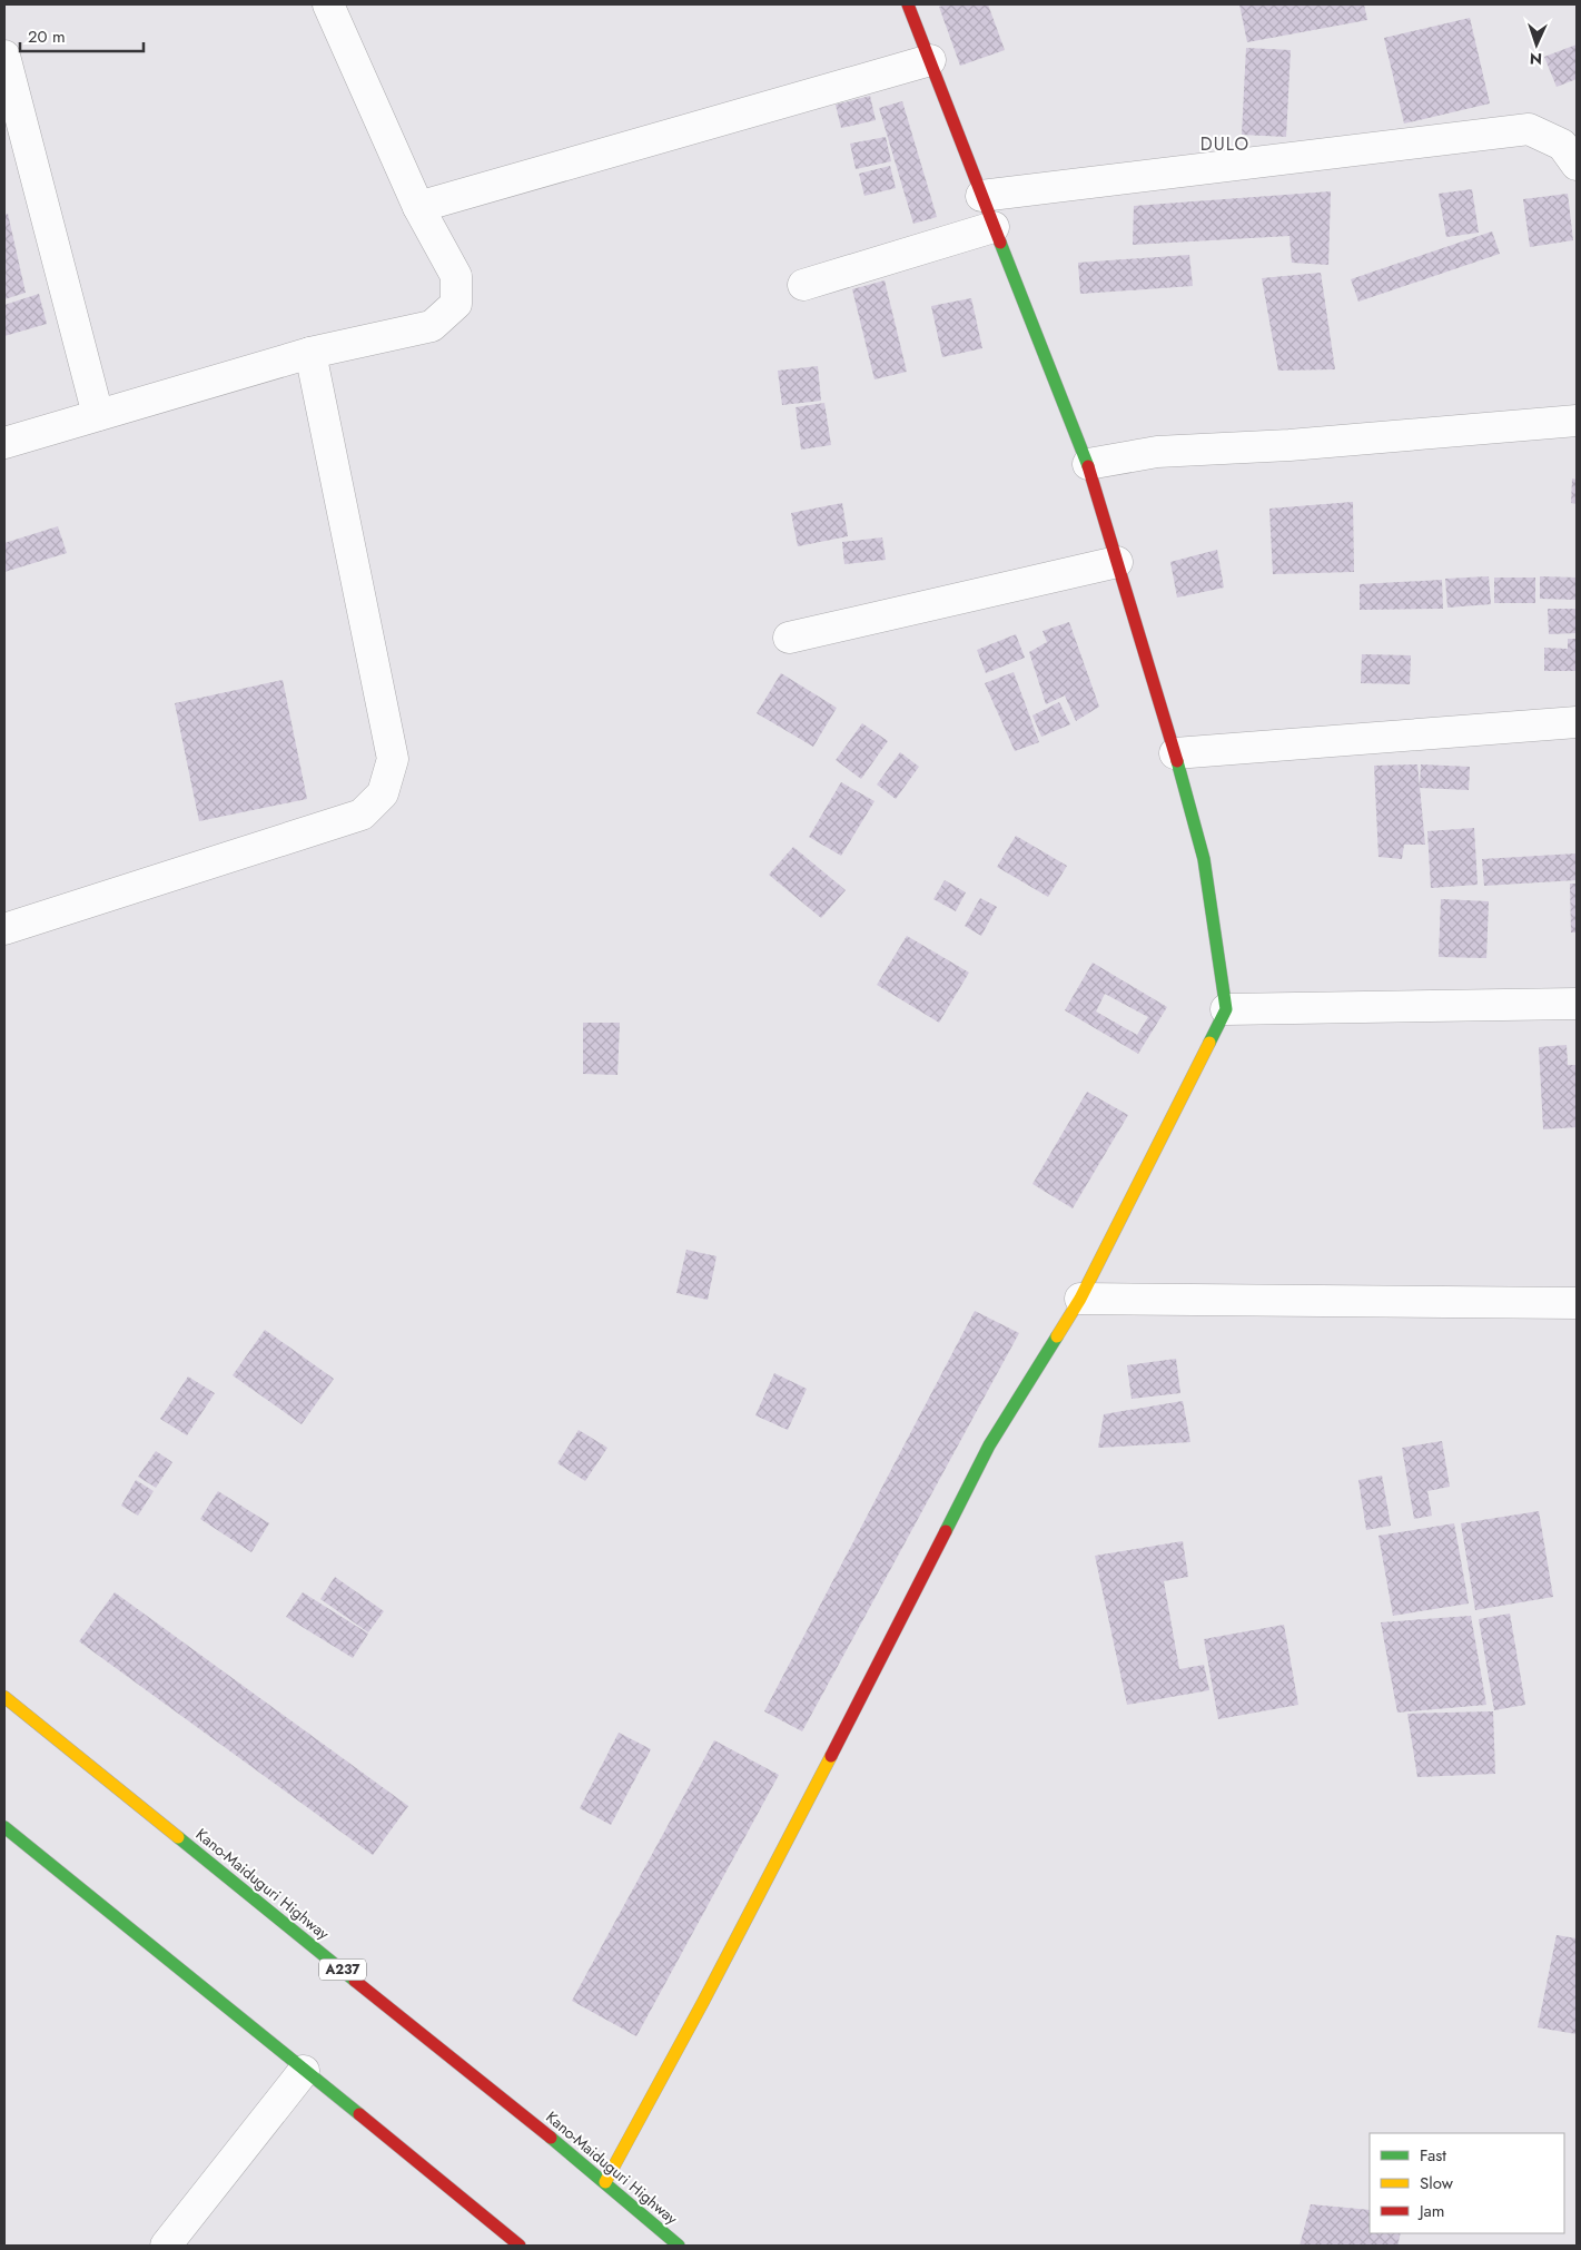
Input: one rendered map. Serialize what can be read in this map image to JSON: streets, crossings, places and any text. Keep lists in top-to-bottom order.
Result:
{
  "streets": {
    "main road": ["Kano-Maiduguri Highway", "A237"]
  },
  "districts": ["DULO"],
  "legend": ["Fast", "Slow", "Jam"],
  "scale_bar": "20 m",
  "north": "bottom"
}
